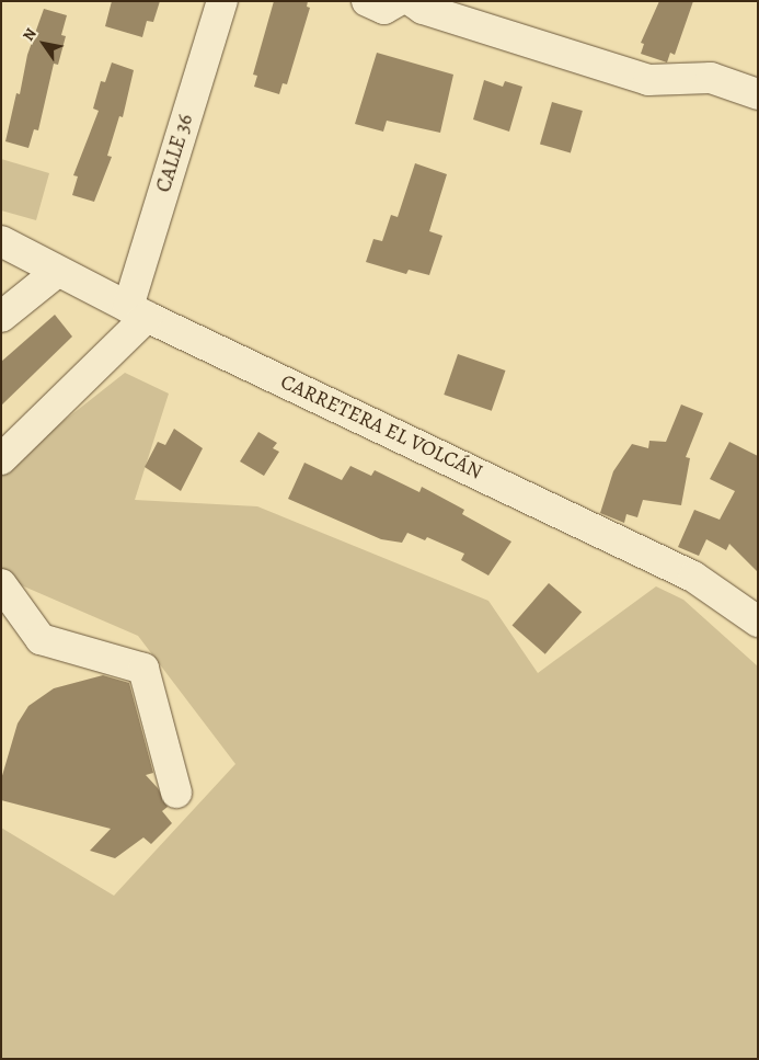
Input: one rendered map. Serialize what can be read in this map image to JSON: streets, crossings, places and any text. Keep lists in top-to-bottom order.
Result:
{
  "streets": {
    "street": ["CALLE 36", "CARRETERA EL VOLCÁN"]
  },
  "crossings": [
    ["CALLE 36", "CARRETERA EL VOLCÁN"]
  ],
  "north": "top left"
}
